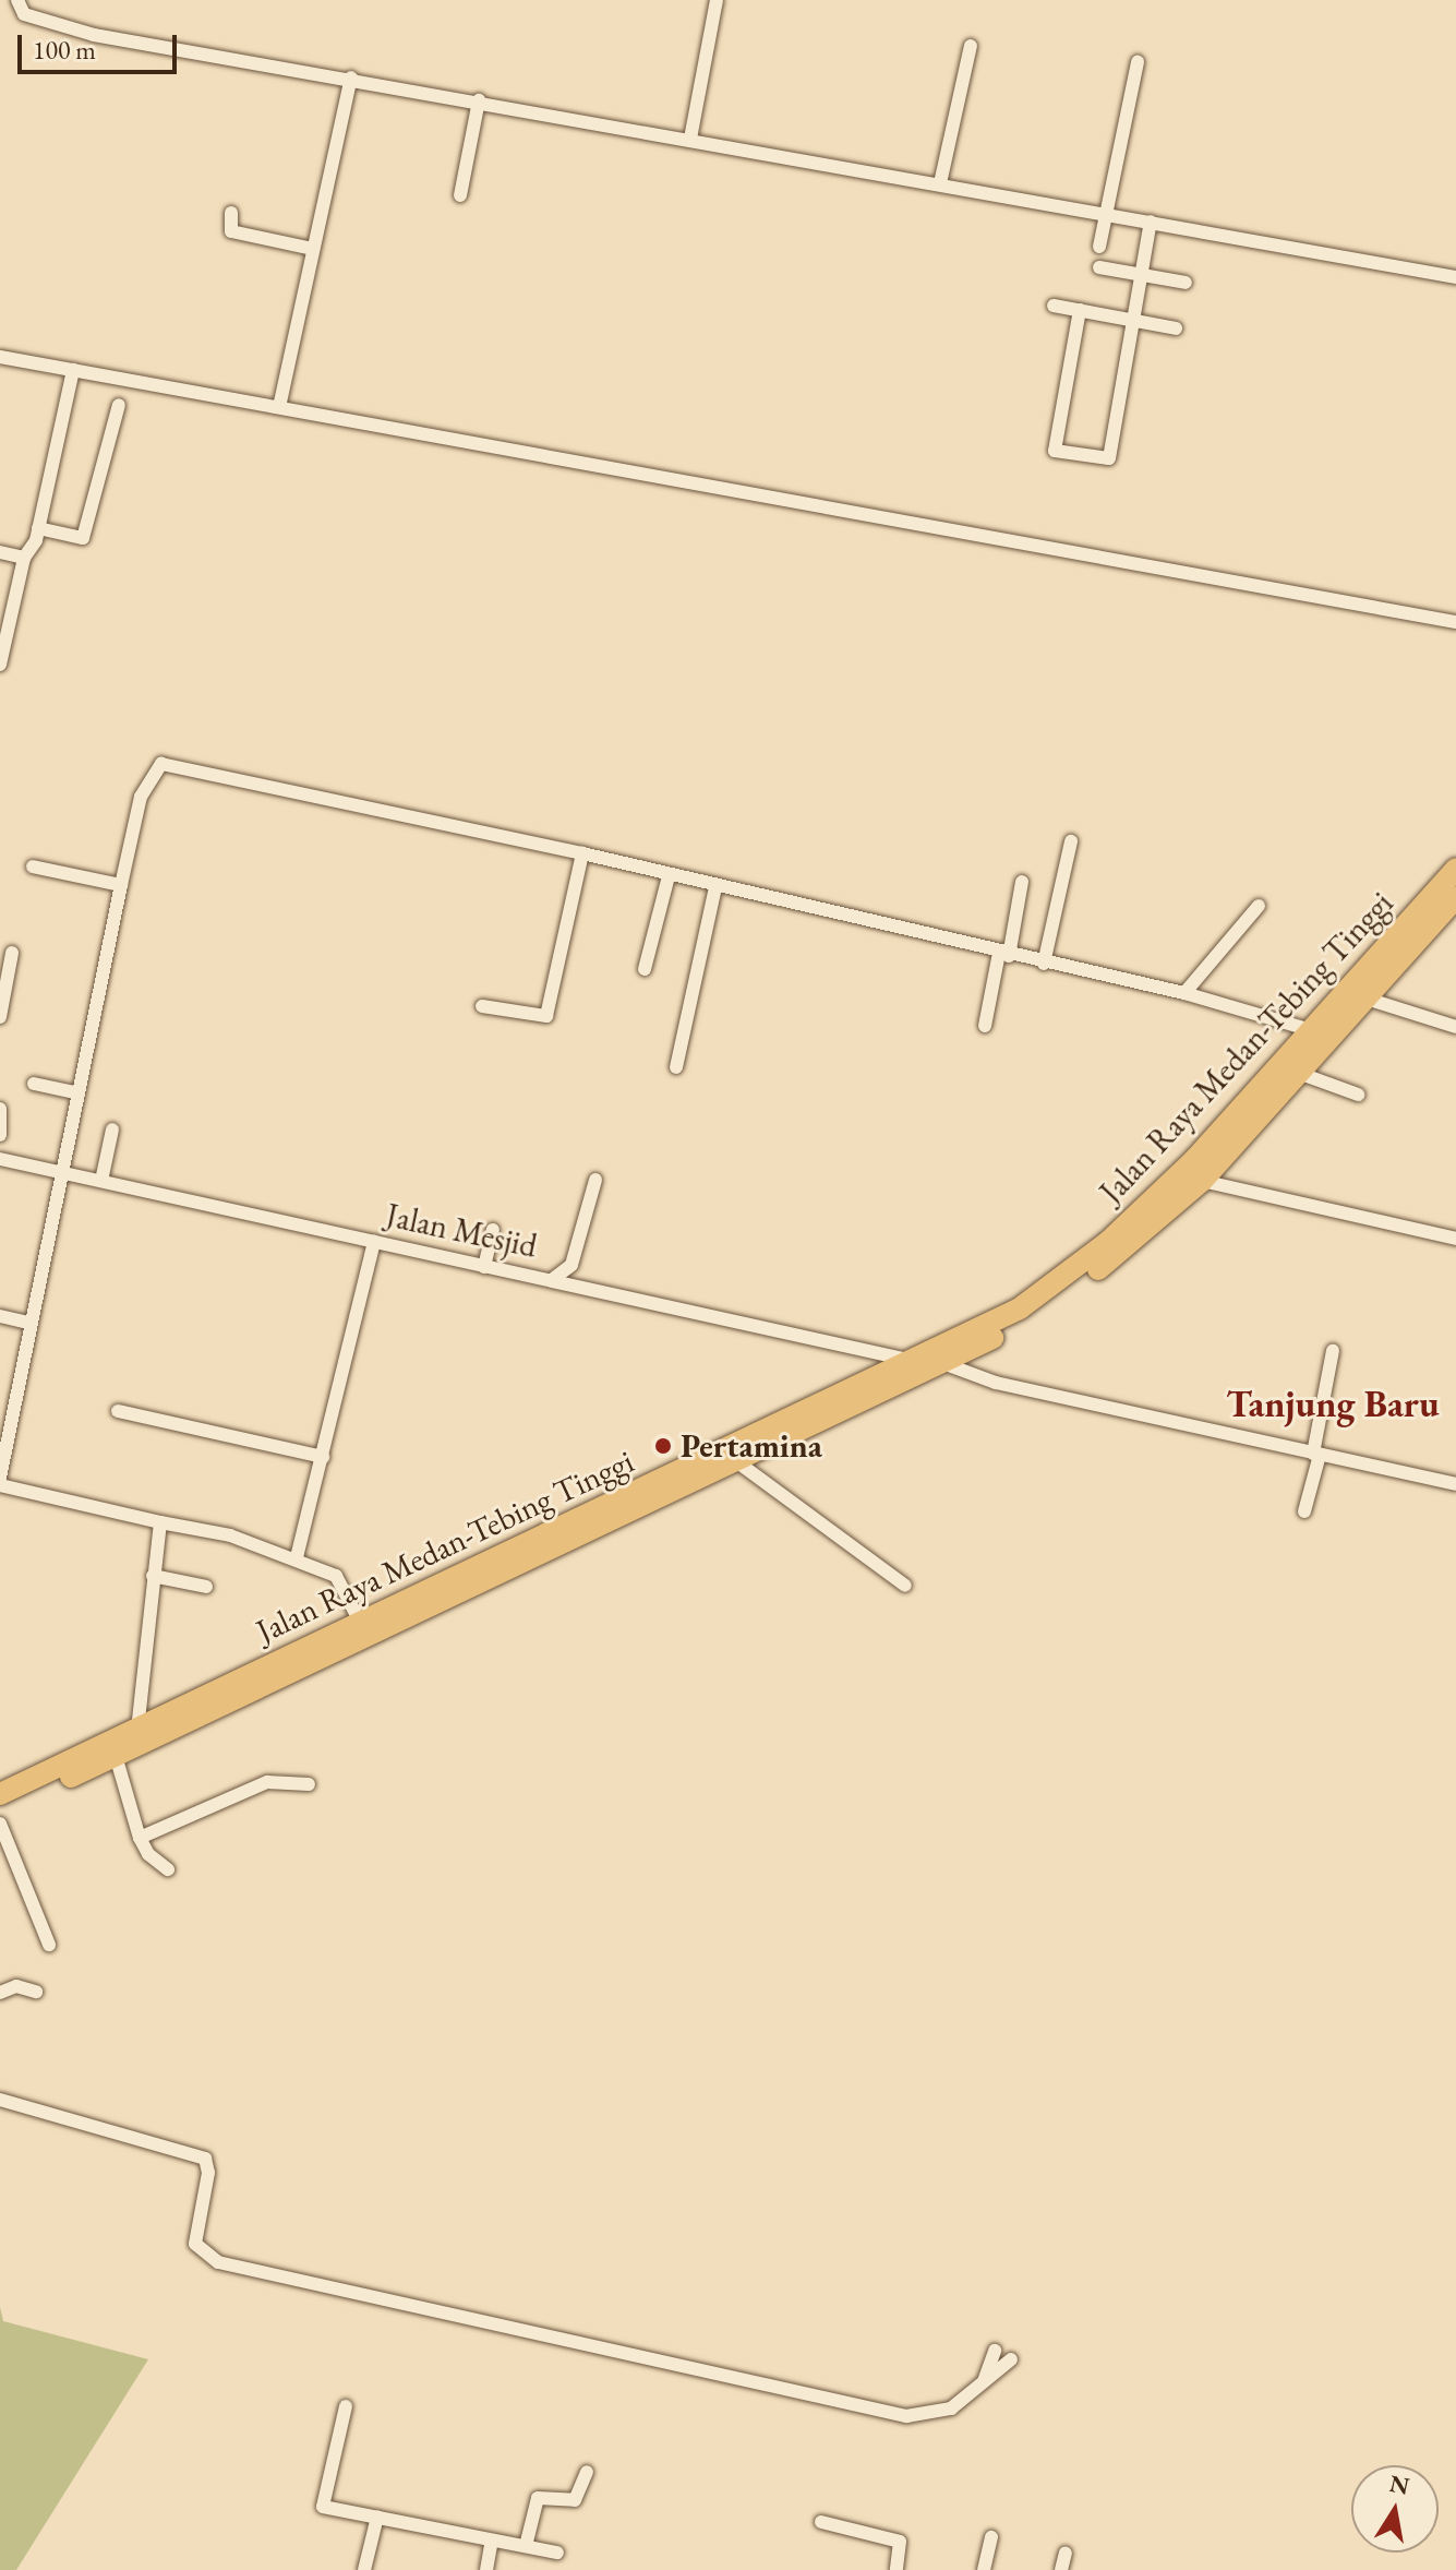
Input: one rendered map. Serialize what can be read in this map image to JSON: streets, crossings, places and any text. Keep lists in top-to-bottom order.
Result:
{
  "streets": {
    "highway": ["Jalan Raya Medan-Tebing Tinggi"],
    "street": ["Jalan Mesjid"]
  },
  "crossings": [
    ["Jalan Raya Medan-Tebing Tinggi", "Jalan Mesjid"]
  ],
  "districts": ["Tanjung Baru"],
  "places": ["Pertamina"],
  "scale_bar": "100 m",
  "north": "top"
}
